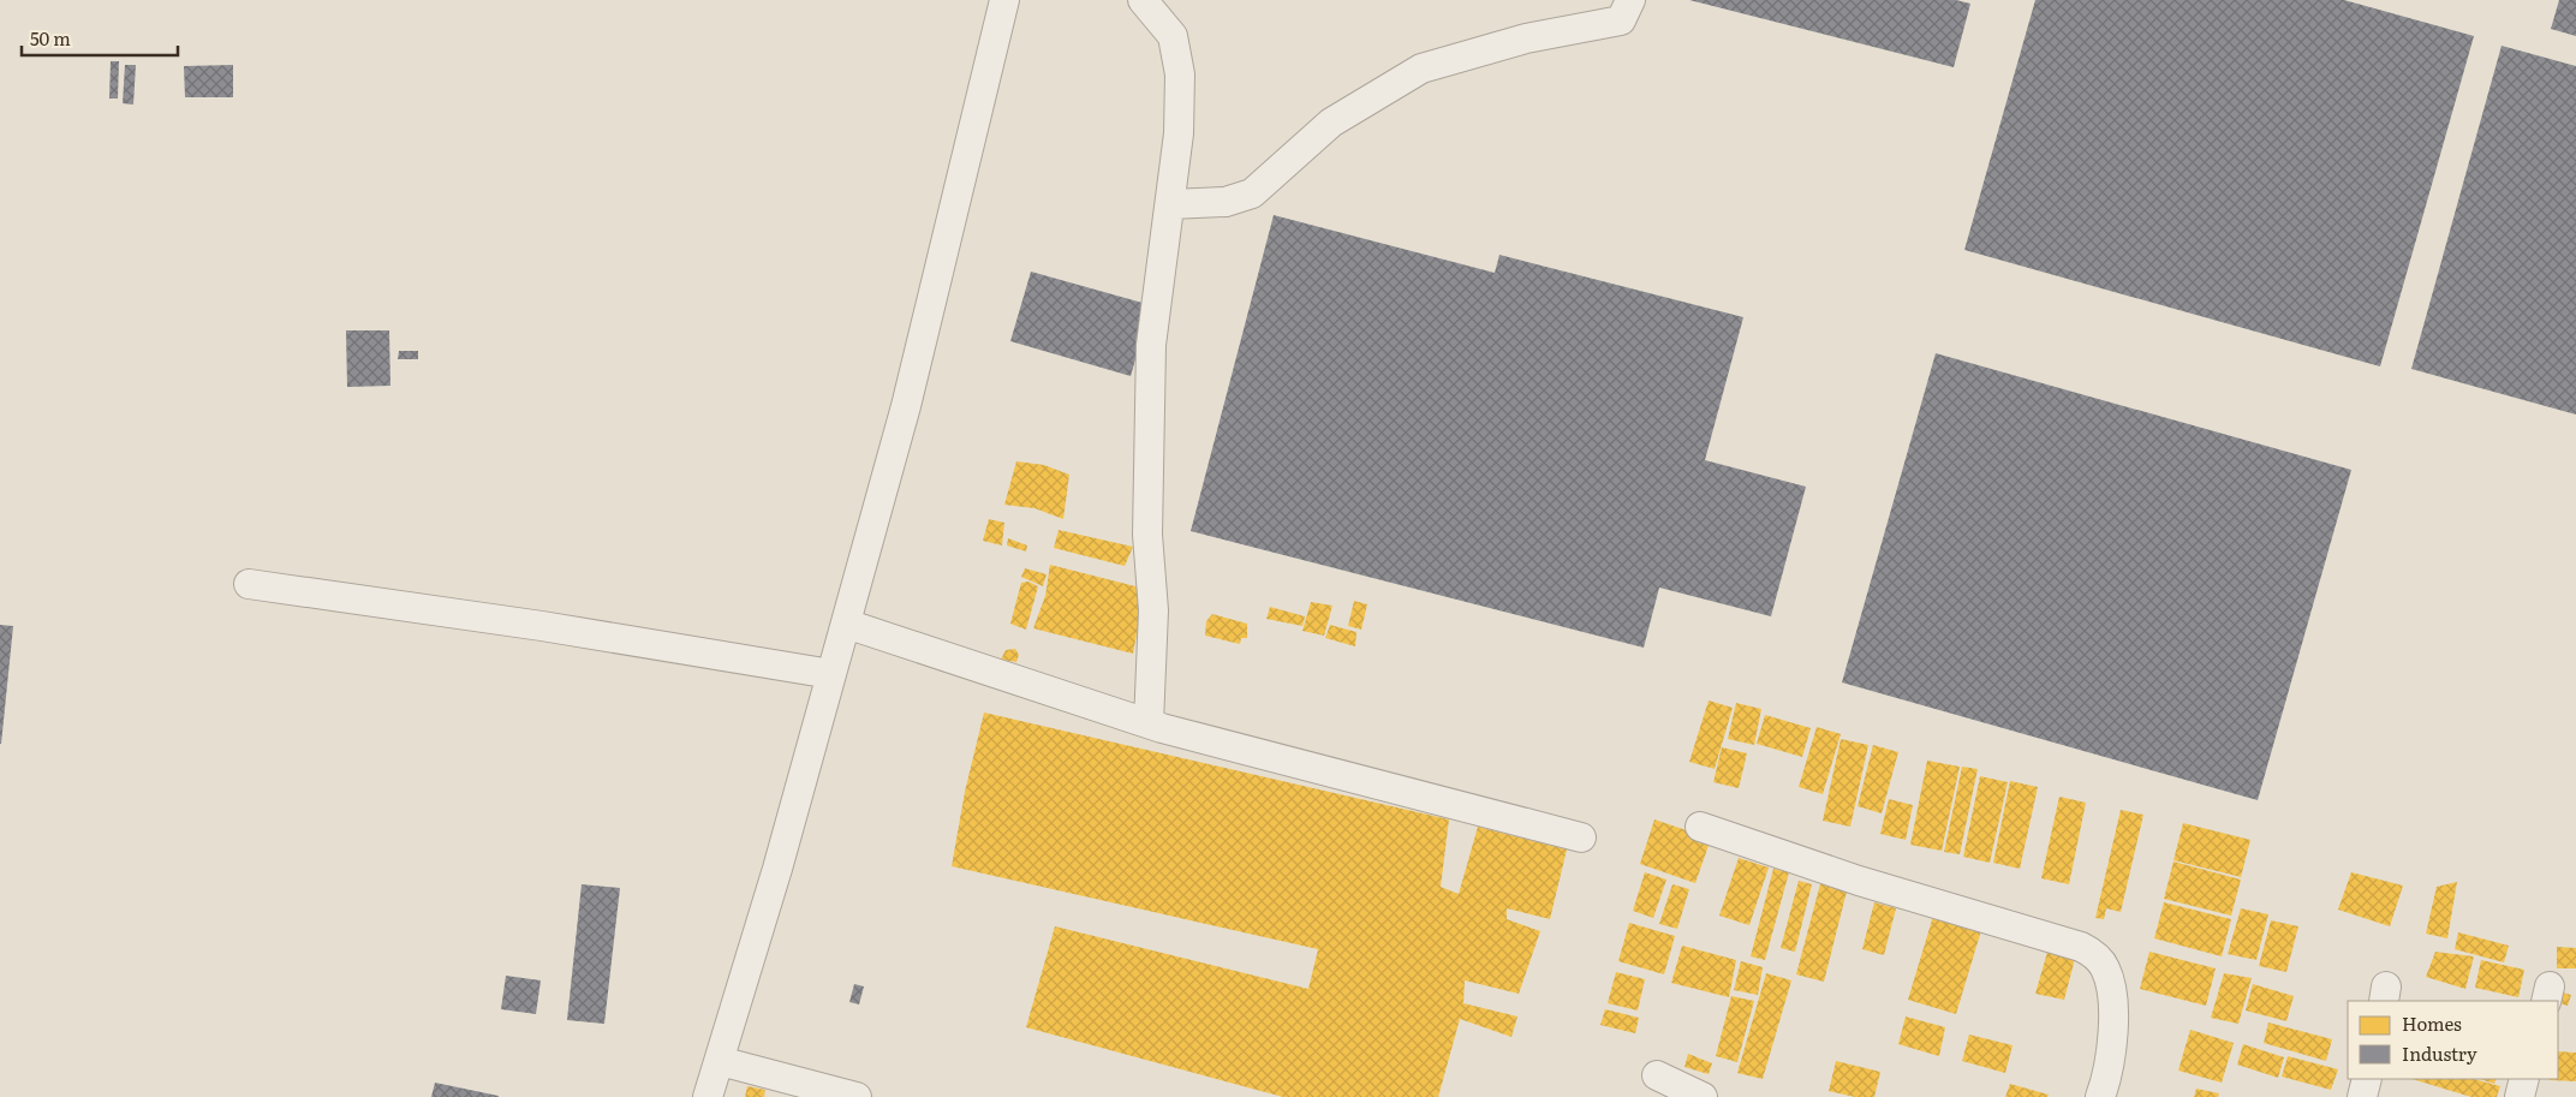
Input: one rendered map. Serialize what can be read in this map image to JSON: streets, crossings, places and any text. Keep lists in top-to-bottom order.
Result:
{
  "legend": ["Homes", "Industry"],
  "scale_bar": "50 m"
}
